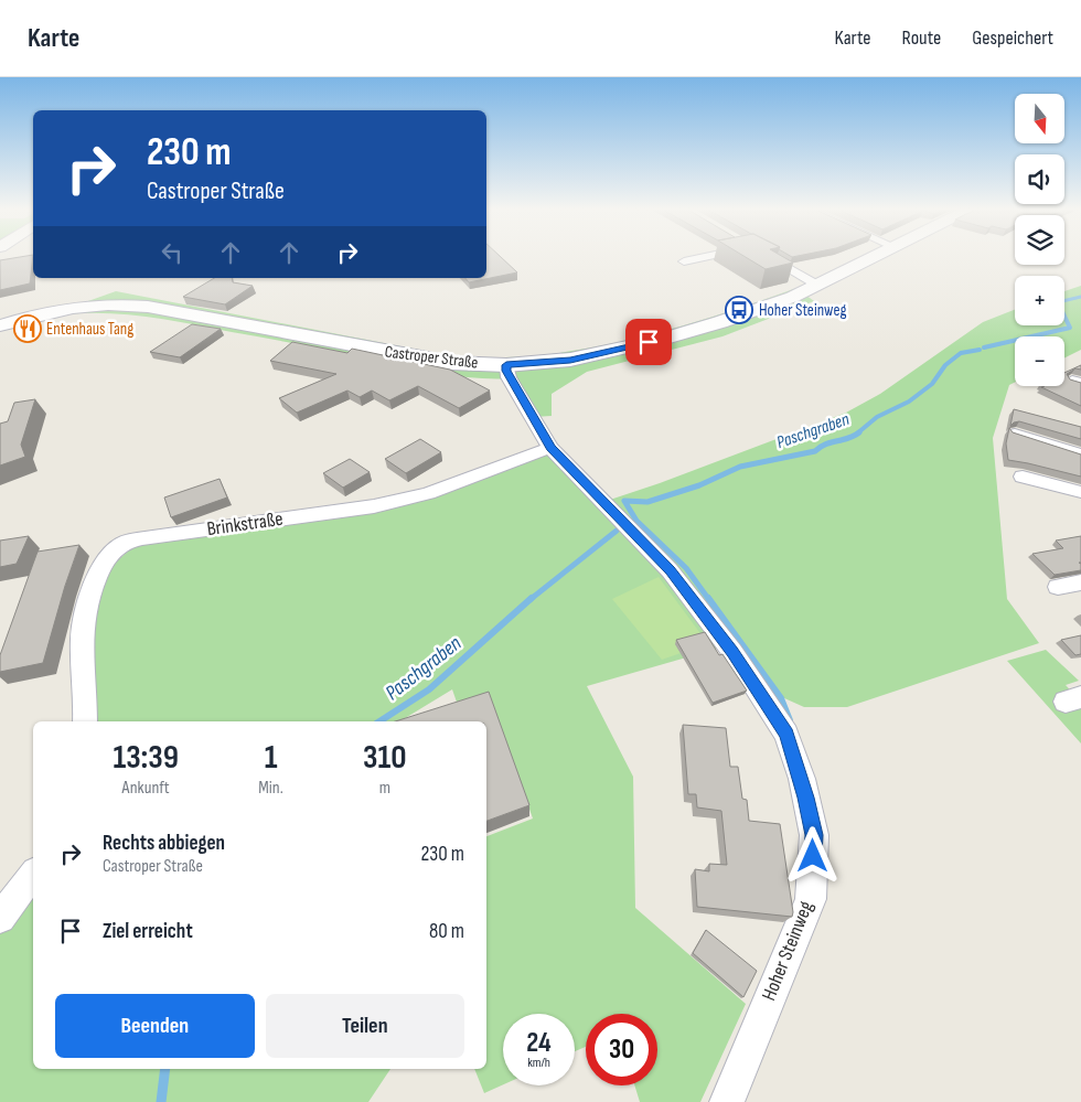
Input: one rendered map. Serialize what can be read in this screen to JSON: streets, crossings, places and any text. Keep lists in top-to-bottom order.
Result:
{
  "streets": {
    "main road": ["Castroper Straße"],
    "street": ["Brinkstraße", "Hoher Steinweg"]
  },
  "crossings": [
    ["Castroper Straße", "Hoher Steinweg"],
    ["Brinkstraße", "Hoher Steinweg"]
  ],
  "water": ["Paschgraben"],
  "places": {
    "bus stop": ["Hoher Steinweg"],
    "restaurant": ["Entenhaus Tang"]
  },
  "north": "bottom",
  "page": {
    "header": "Karte",
    "nav": ["Karte", "Route", "Gespeichert"],
    "map_buttons": ["+", "−"],
    "turn": ["230 m", "Castroper Straße"],
    "eta": [
      "13:39",
      "Ankunft",
      "1",
      "Min.",
      "310",
      "m"
    ],
    "list": [
      {
        "name": "Rechts abbiegen",
        "note": "Castroper Straße",
        "value": "230 m"
      },
      {
        "name": "Ziel erreicht",
        "value": "80 m"
      }
    ],
    "buttons": ["Beenden", "Teilen"],
    "speed": "24 km/h",
    "limit": "30"
  }
}
